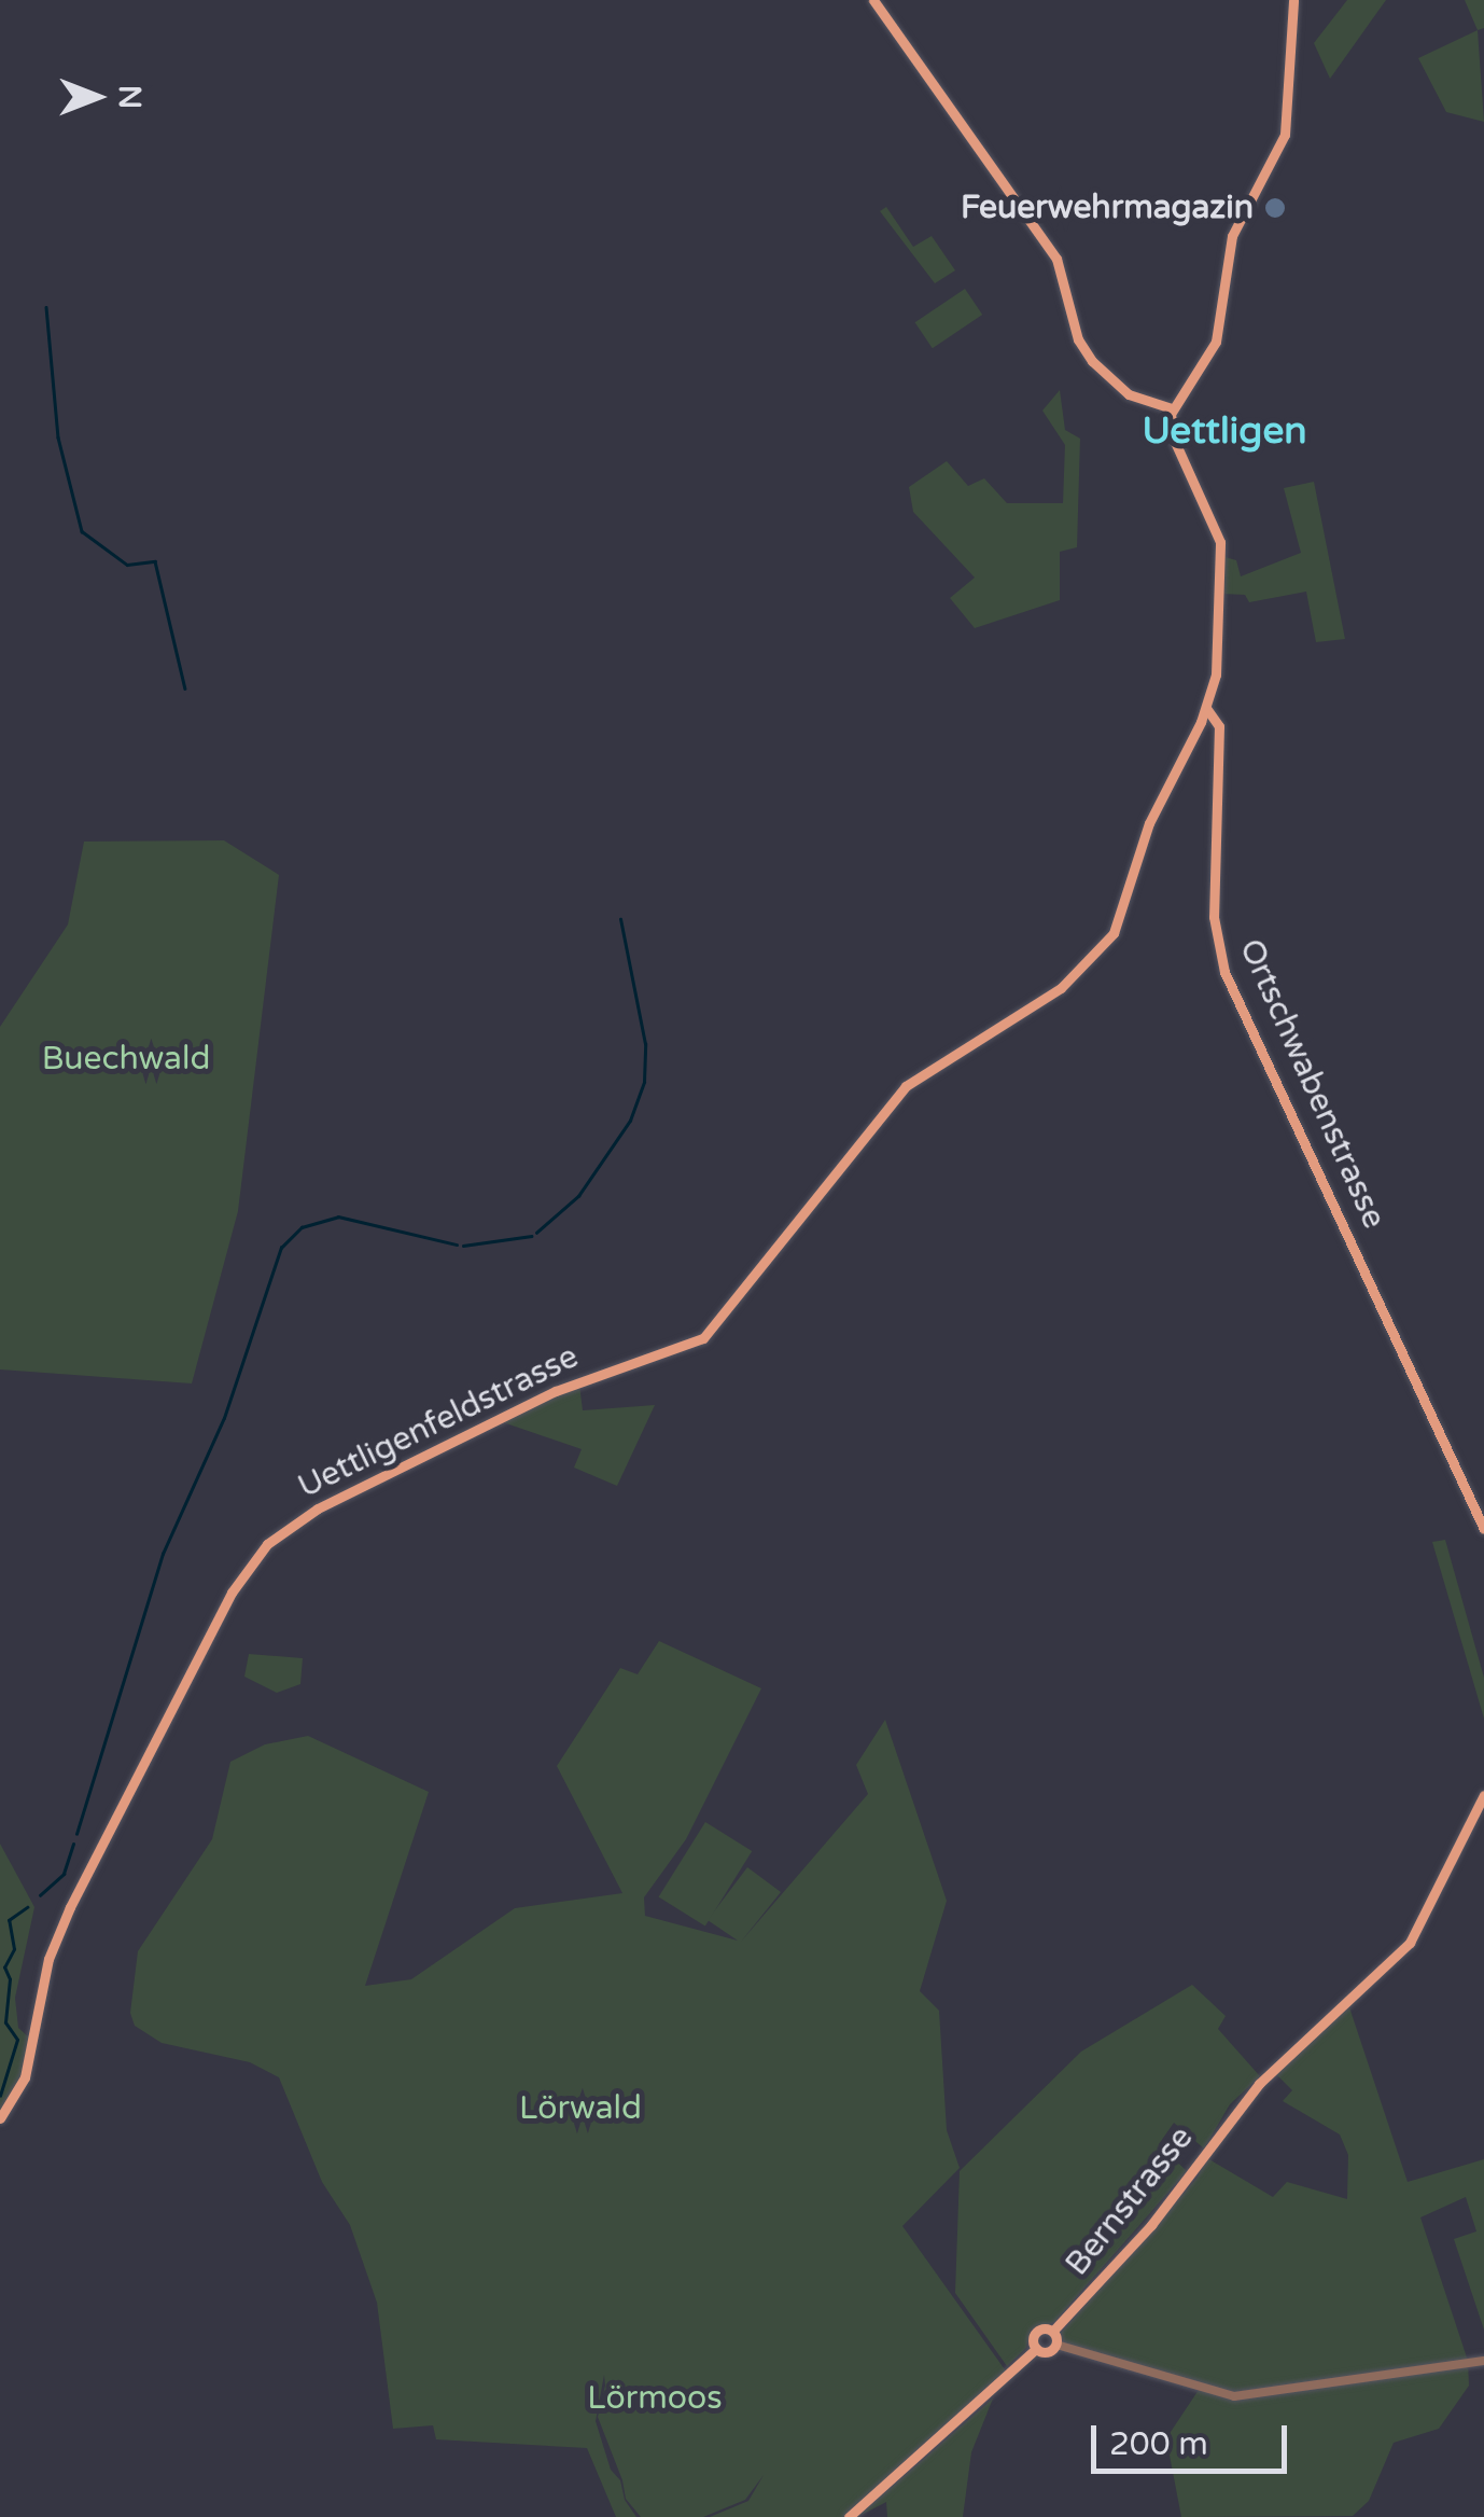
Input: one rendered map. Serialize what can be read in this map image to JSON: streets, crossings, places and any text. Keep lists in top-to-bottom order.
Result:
{
  "streets": {
    "main road": ["Ortschwabenstrasse", "Uettligenfeldstrasse", "Bernstrasse"]
  },
  "crossings": [
    ["Ortschwabenstrasse", "Uettligenfeldstrasse"]
  ],
  "districts": ["Uettligen"],
  "parks": ["Buechwald", "Lörwald", "Lörmoos"],
  "places": ["Feuerwehrmagazin"],
  "scale_bar": "200 m",
  "north": "right"
}
